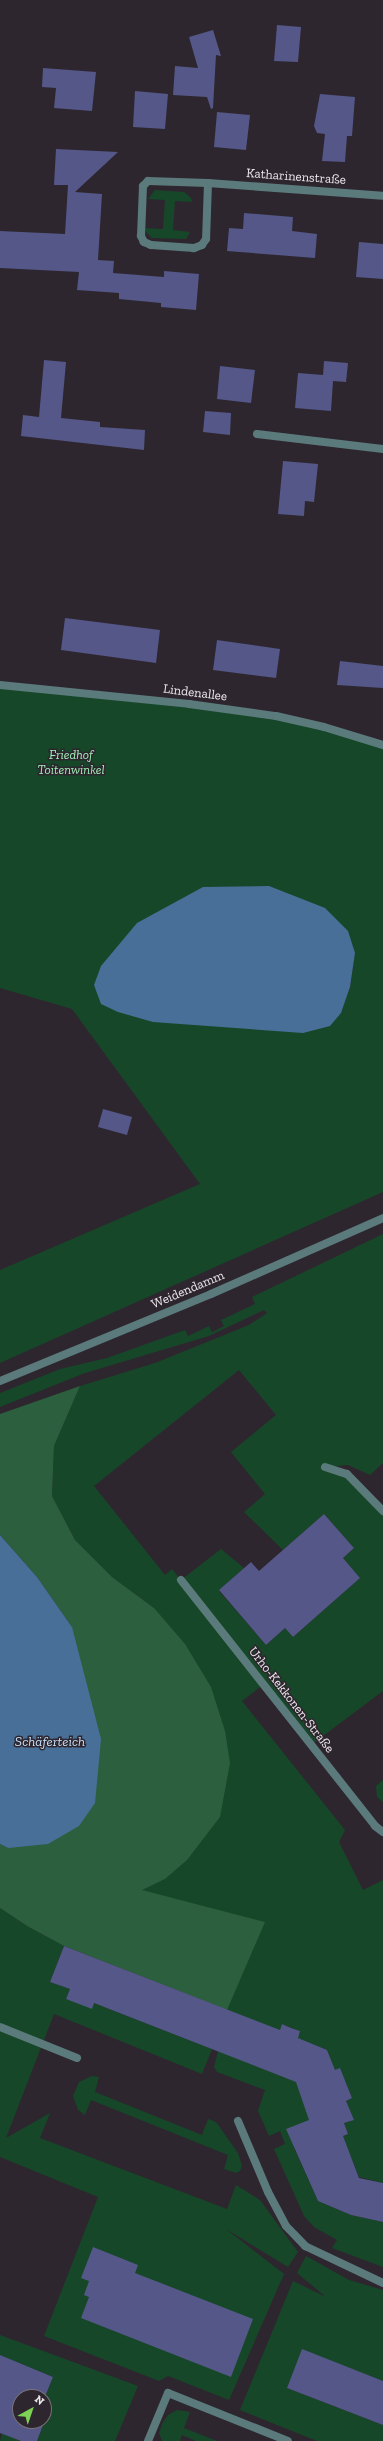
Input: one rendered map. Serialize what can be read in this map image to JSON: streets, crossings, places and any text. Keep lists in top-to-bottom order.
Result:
{
  "streets": {
    "street": [
      "Katharinenstraße",
      "Lindenallee",
      "Weidendamm",
      "Urho-Kekkonen-Straße"
    ]
  },
  "water": ["Schäferteich"],
  "parks": ["Friedhof Toitenwinkel"],
  "north": "top right"
}
